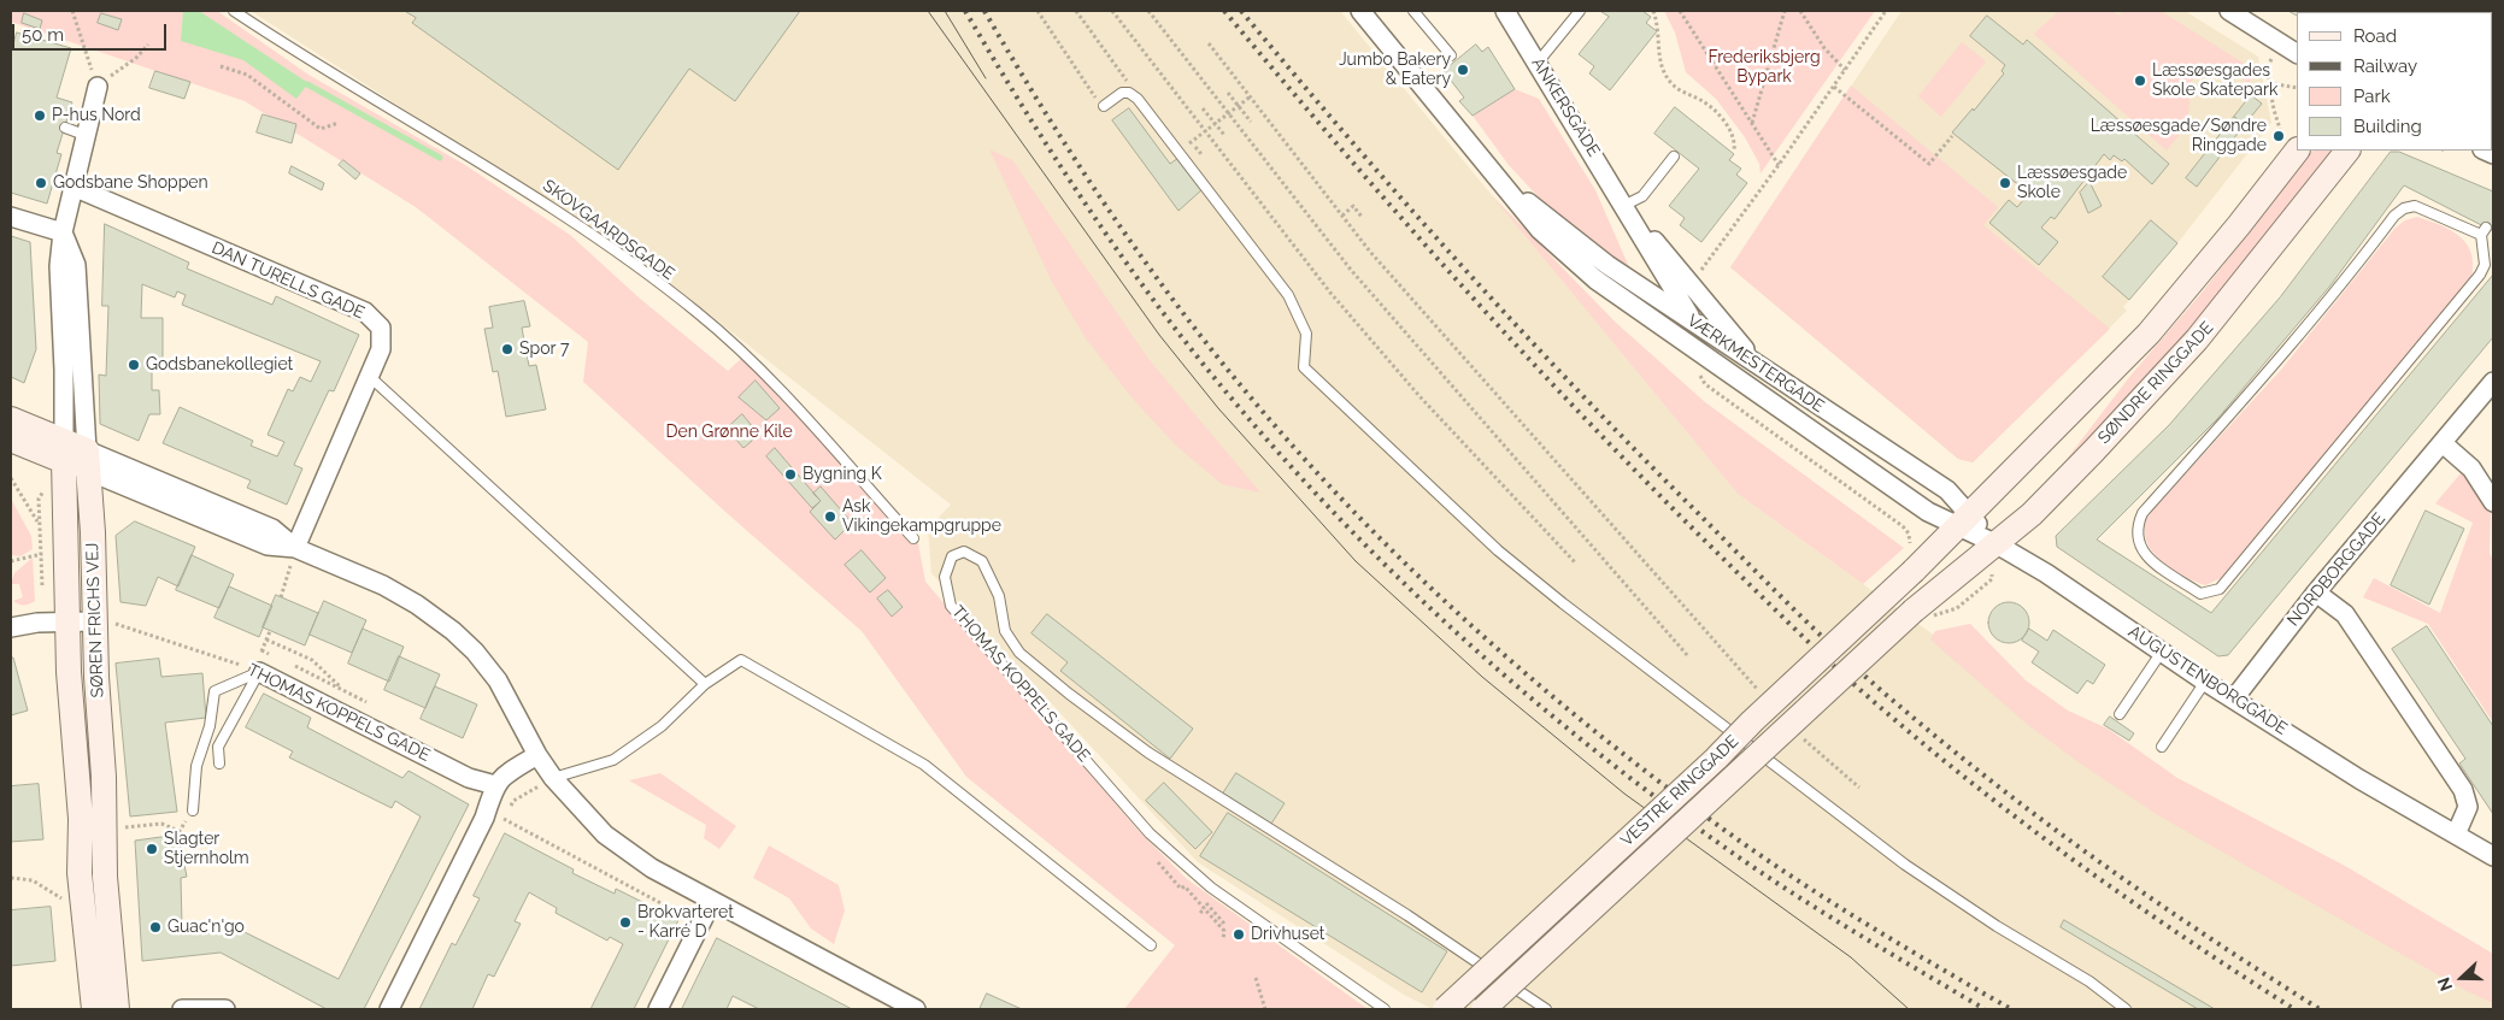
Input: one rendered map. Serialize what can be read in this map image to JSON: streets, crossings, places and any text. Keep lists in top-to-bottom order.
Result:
{
  "streets": {
    "main road": ["SØNDRE RINGGADE", "SØREN FRICHS VEJ", "VESTRE RINGGADE"],
    "street": [
      "ANKERSGADE",
      "DAN TURELLS GADE",
      "VÆRKMESTERGADE",
      "NORDBORGGADE",
      "AUGUSTENBORGGADE",
      "THOMAS KOPPELS GADE"
    ],
    "lane": ["SKOVGAARDSGADE"]
  },
  "crossings": [
    ["ANKERSGADE", "VÆRKMESTERGADE"],
    ["DAN TURELLS GADE", "SØREN FRICHS VEJ"],
    ["VÆRKMESTERGADE", "SØNDRE RINGGADE"],
    ["VÆRKMESTERGADE", "AUGUSTENBORGGADE"],
    ["VÆRKMESTERGADE", "VESTRE RINGGADE"],
    ["SØNDRE RINGGADE", "AUGUSTENBORGGADE"],
    ["SØNDRE RINGGADE", "VESTRE RINGGADE"],
    ["NORDBORGGADE", "AUGUSTENBORGGADE"],
    ["SØREN FRICHS VEJ", "THOMAS KOPPELS GADE"]
  ],
  "parks": ["Frederiksbjerg Bypark", "Den Grønne Kile"],
  "places": [
    "Jumbo Bakery & Eatery",
    "Læssøesgades Skole Skatepark",
    "P-hus Nord",
    "Læssøesgade/Søndre Ringgade",
    "Godsbane Shoppen",
    "Læssøesgade Skole",
    "Spor 7",
    "Godsbanekollegiet",
    "Bygning K",
    "Ask Vikingekampgruppe",
    "Slagter Stjernholm",
    "Brokvarteret - Karré D",
    "Guac'n'go",
    "Drivhuset"
  ],
  "legend": [
    "Road",
    "Railway",
    "Park",
    "Building"
  ],
  "scale_bar": "50 m",
  "north": "left"
}
